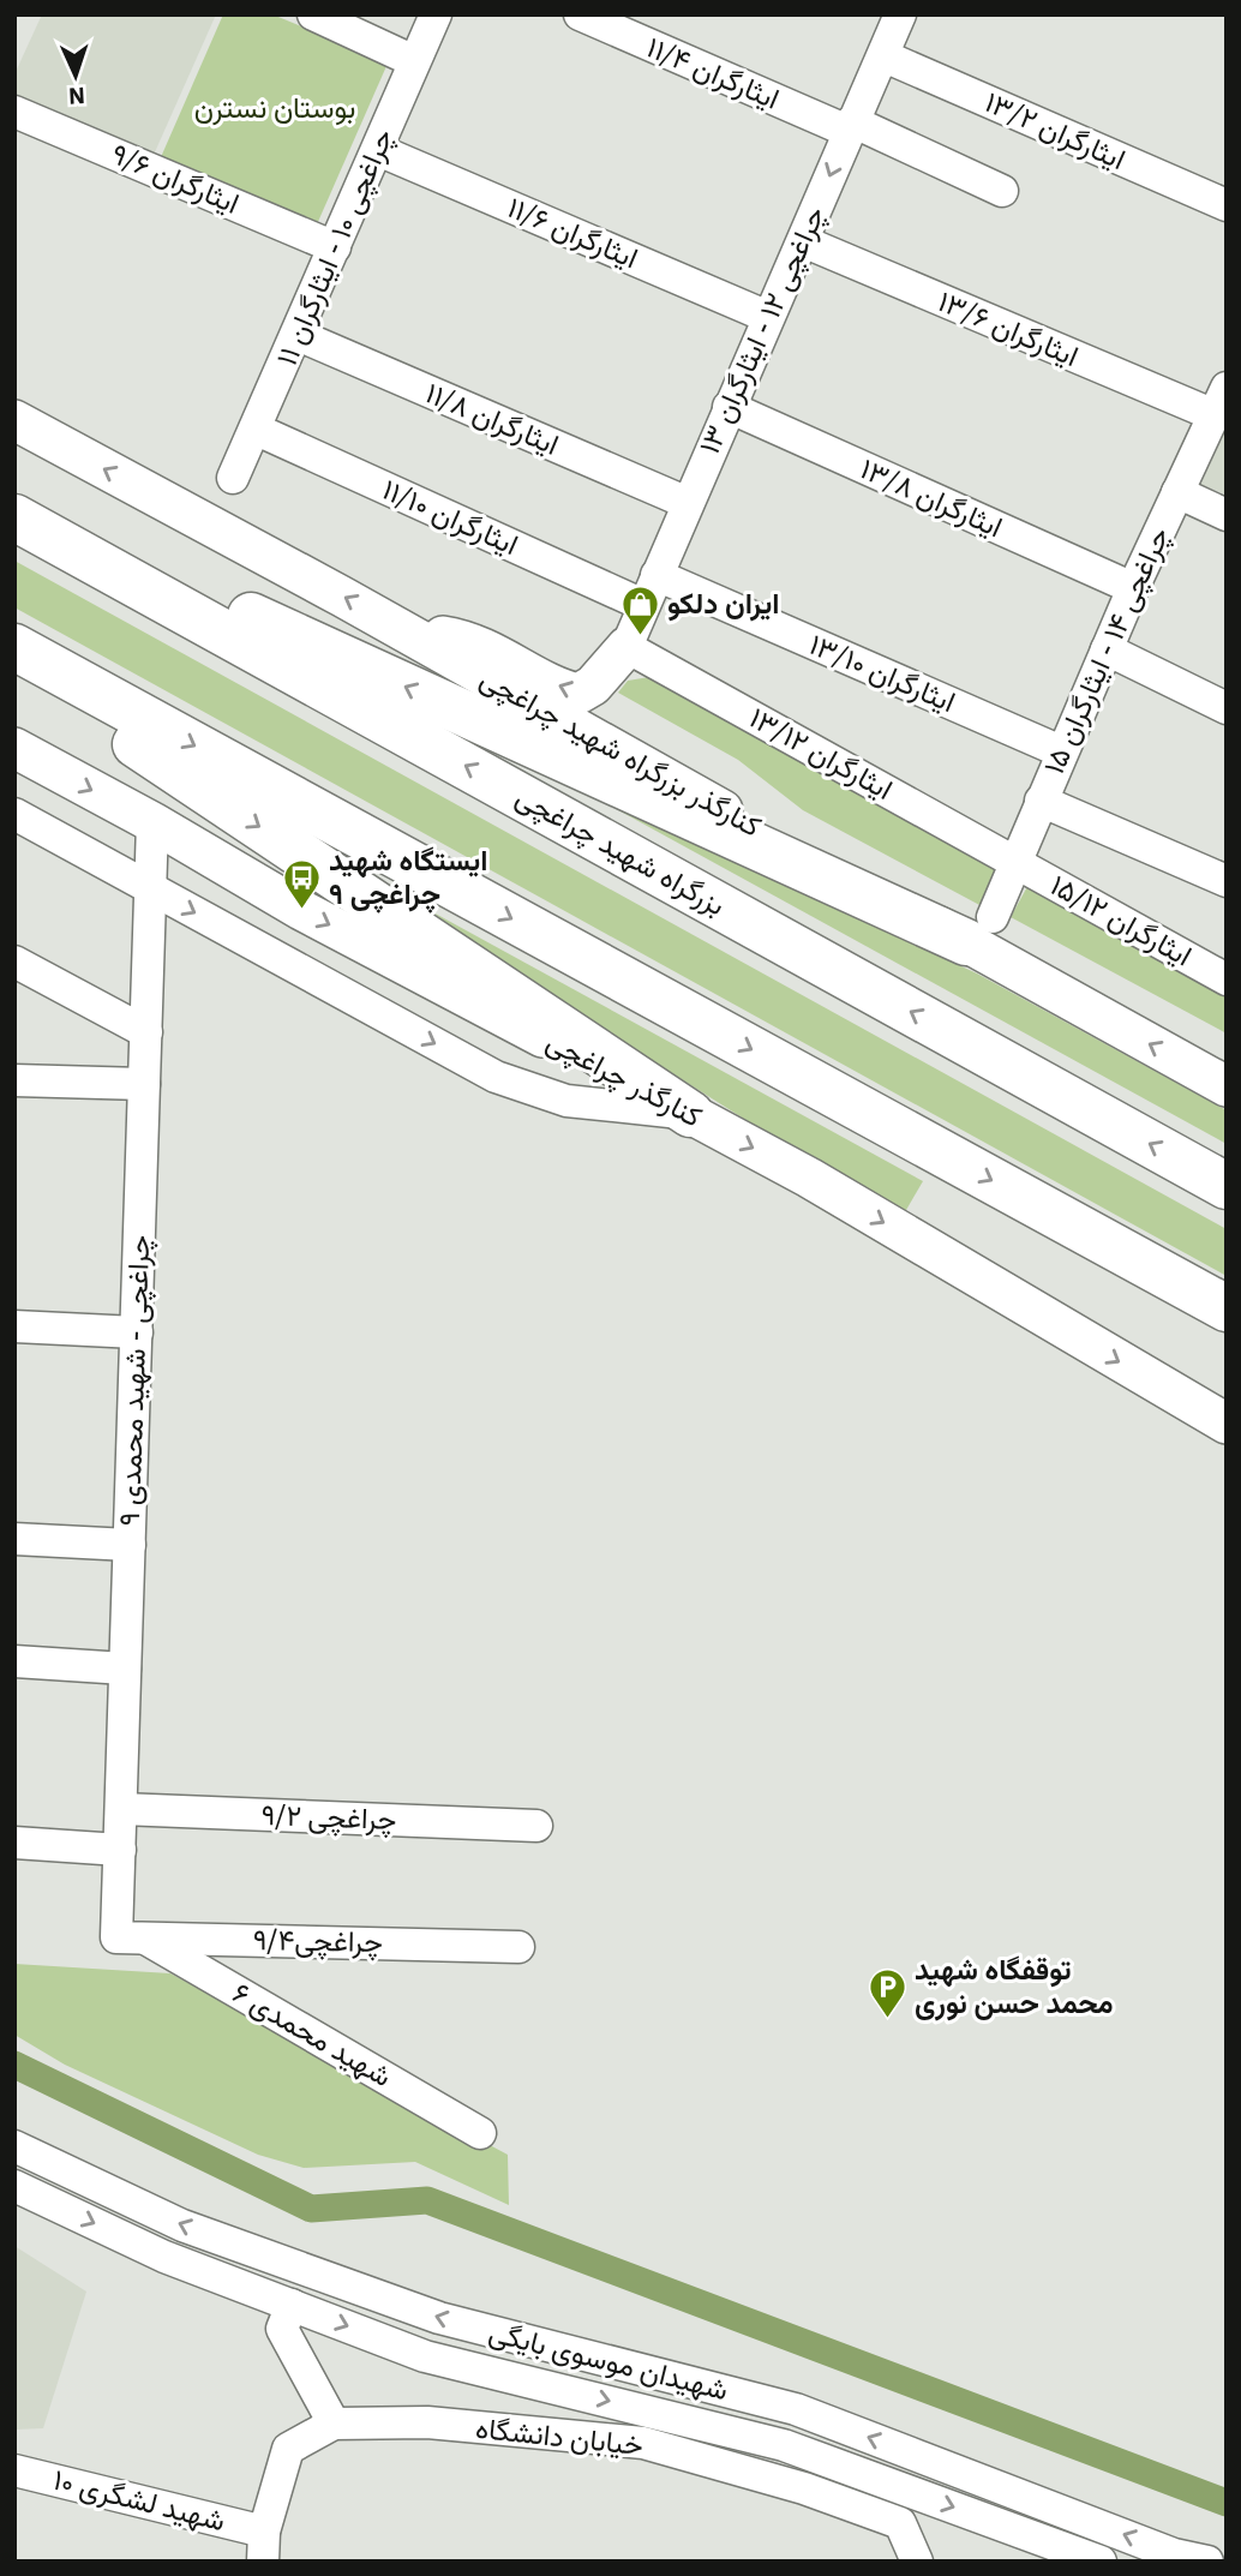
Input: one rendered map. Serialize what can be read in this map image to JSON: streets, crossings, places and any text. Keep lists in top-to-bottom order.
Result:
{
  "streets": {
    "highway": ["بزرگراه شهید چراغچی"],
    "main road": ["کنارگذر بزرگراه شهید چراغچی", "کنارگذر چراغچی"],
    "street": [
      "ایثارگران ۱۱/۴",
      "ایثارگران ۱۳/۲",
      "ایثارگران ۹/۶",
      "ایثارگران ۱۱/۶",
      "چراغچی ۱۰ - ایثارگران ۱۱",
      "ایثارگران ۱۳/۶",
      "چراغچی ۱۲ - ایثارگران ۱۳",
      "ایثارگران ۱۱/۸",
      "ایثارگران ۱۳/۸",
      "ایثارگران ۱۱/۱۰",
      "چراغچی ۱۴ - ایثارگران ۱۵",
      "ایثارگران ۱۳/۱۰",
      "ایثارگران ۱۳/۱۲",
      "ایثارگران ۱۵/۱۲",
      "۹ چراغچی - شهید محمدی",
      "۹/۲ چراغچی",
      "۹/۴چراغچی",
      "شهید محمدی ۶",
      "شهیدان موسوی بایگی",
      "خیابان دانشگاه",
      "شهید لشگری ۱۰"
    ]
  },
  "crossings": [
    ["ایثارگران ۱۱/۴", "چراغچی ۱۲ - ایثارگران ۱۳"],
    ["ایثارگران ۱۳/۲", "چراغچی ۱۲ - ایثارگران ۱۳"],
    ["ایثارگران ۹/۶", "چراغچی ۱۰ - ایثارگران ۱۱"],
    ["ایثارگران ۱۱/۶", "چراغچی ۱۰ - ایثارگران ۱۱"],
    ["ایثارگران ۱۱/۶", "چراغچی ۱۲ - ایثارگران ۱۳"],
    ["چراغچی ۱۰ - ایثارگران ۱۱", "ایثارگران ۱۱/۸"],
    ["چراغچی ۱۰ - ایثارگران ۱۱", "ایثارگران ۱۱/۱۰"],
    ["ایثارگران ۱۳/۶", "چراغچی ۱۲ - ایثارگران ۱۳"],
    ["ایثارگران ۱۳/۶", "چراغچی ۱۴ - ایثارگران ۱۵"],
    ["چراغچی ۱۲ - ایثارگران ۱۳", "ایثارگران ۱۱/۸"],
    ["چراغچی ۱۲ - ایثارگران ۱۳", "ایثارگران ۱۳/۸"],
    ["چراغچی ۱۲ - ایثارگران ۱۳", "ایثارگران ۱۱/۱۰"],
    ["چراغچی ۱۲ - ایثارگران ۱۳", "ایثارگران ۱۳/۱۰"],
    ["چراغچی ۱۲ - ایثارگران ۱۳", "ایثارگران ۱۳/۱۲"],
    ["ایثارگران ۱۳/۸", "چراغچی ۱۴ - ایثارگران ۱۵"],
    ["چراغچی ۱۴ - ایثارگران ۱۵", "ایثارگران ۱۳/۱۰"],
    ["چراغچی ۱۴ - ایثارگران ۱۵", "کنارگذر بزرگراه شهید چراغچی"],
    ["چراغچی ۱۴ - ایثارگران ۱۵", "ایثارگران ۱۳/۱۲"],
    ["چراغچی ۱۴ - ایثارگران ۱۵", "ایثارگران ۱۵/۱۲"],
    ["ایثارگران ۱۳/۱۲", "ایثارگران ۱۵/۱۲"],
    ["کنارگذر چراغچی", "۹ چراغچی - شهید محمدی"],
    ["۹ چراغچی - شهید محمدی", "۹/۲ چراغچی"],
    ["۹ چراغچی - شهید محمدی", "۹/۴چراغچی"],
    ["۹ چراغچی - شهید محمدی", "شهید محمدی ۶"],
    ["۹/۴چراغچی", "شهید محمدی ۶"],
    ["خیابان دانشگاه", "شهید لشگری ۱۰"]
  ],
  "one_way": ["کنارگذر بزرگراه شهید چراغچی", "کنارگذر چراغچی"],
  "parks": ["بوستان نسترن"],
  "places": {
    "shop": ["ایران دلکو"],
    "bus stop": ["ایستگاه شهید چراغچی ۹"],
    "parking": ["توقفگاه شهید محمد حسن نوری"]
  },
  "north": "bottom"
}
